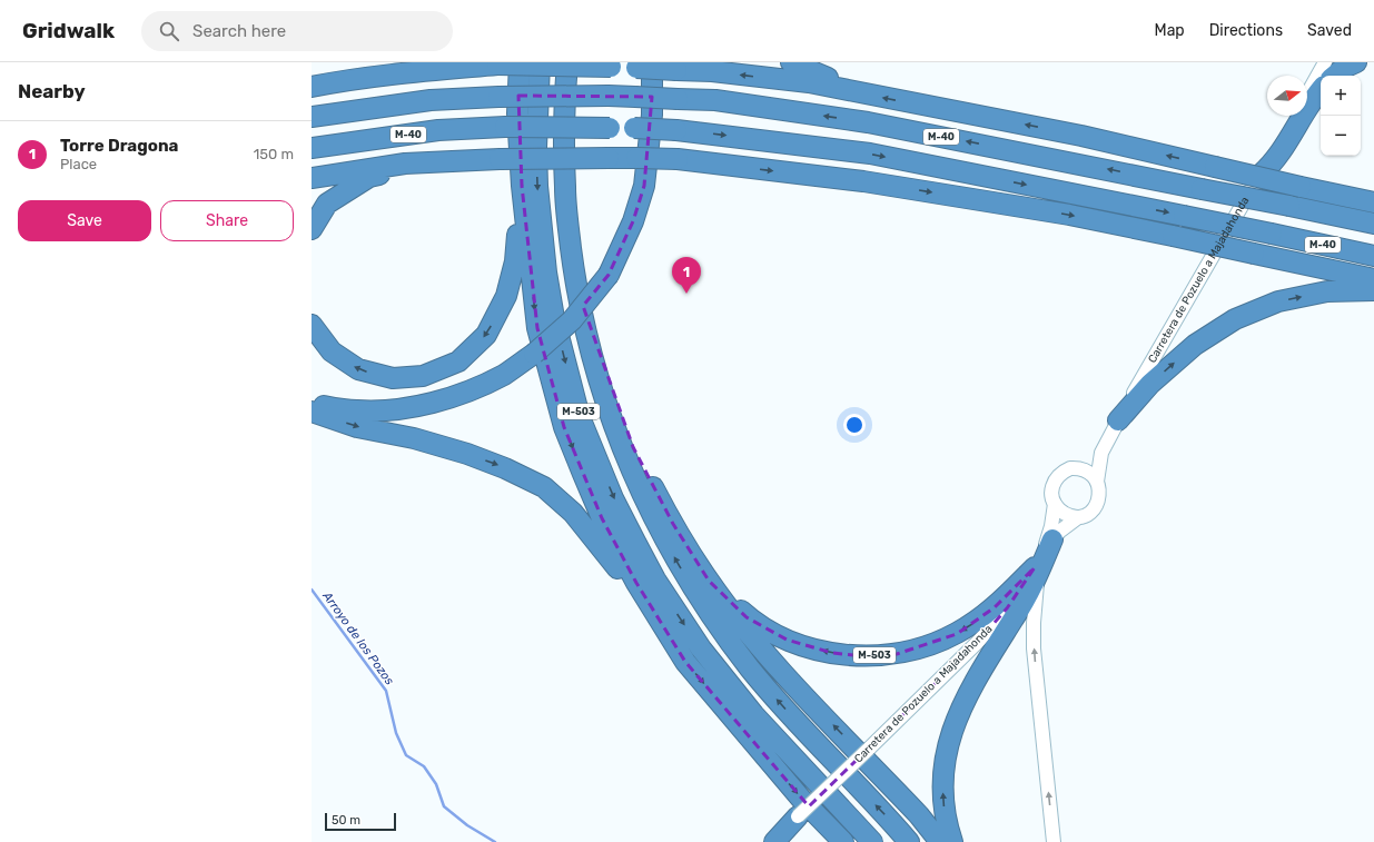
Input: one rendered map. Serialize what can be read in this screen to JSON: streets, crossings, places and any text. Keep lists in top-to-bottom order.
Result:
{
  "streets": {
    "highway": ["M-40", "M-503"],
    "street": ["Carretera de Pozuelo a Majadahonda"]
  },
  "crossings": [
    ["Carretera de Pozuelo a Majadahonda", "M-503"]
  ],
  "water": ["Arroyo de los Pozos"],
  "scale_bar": "50 m",
  "north": "right",
  "page": {
    "header": "Gridwalk",
    "search": "Search here",
    "nav": ["Map", "Directions", "Saved"],
    "heading": "Nearby",
    "map_buttons": ["+", "−"],
    "list": [
      {
        "mark": "1",
        "name": "Torre Dragona",
        "note": "Place",
        "value": "150 m"
      }
    ],
    "buttons": ["Save", "Share"],
    "pins": "1",
    "scale": "50 m"
  }
}
